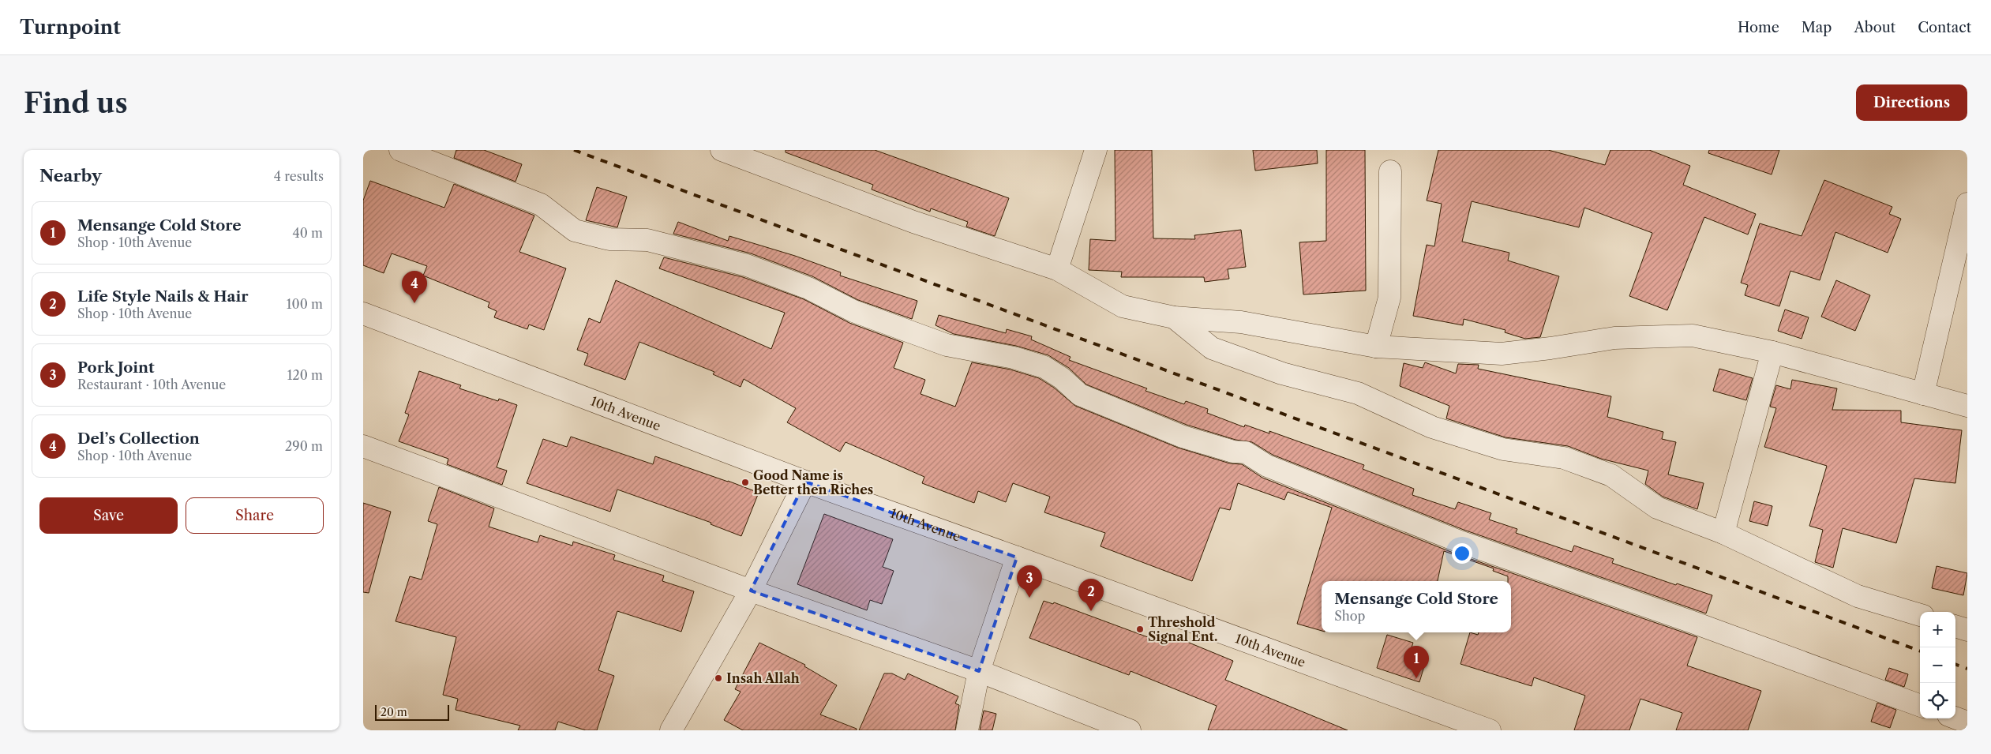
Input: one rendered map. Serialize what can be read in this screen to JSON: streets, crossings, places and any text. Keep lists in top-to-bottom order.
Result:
{
  "streets": {
    "street": ["10th Avenue"]
  },
  "places": ["Good Name is Better then Riches", "Threshold Signal Ent.", "Insah Allah"],
  "scale_bar": "20 m",
  "page": {
    "header": "Turnpoint",
    "nav": [
      "Home",
      "Map",
      "About",
      "Contact"
    ],
    "buttons": [
      "Directions",
      ["Save", "Share"]
    ],
    "title": "Find us",
    "heading": ["Nearby", "4 results"],
    "list": [
      {
        "mark": "1",
        "name": "Mensange Cold Store",
        "note": "Shop · 10th Avenue",
        "value": "40 m"
      },
      {
        "mark": "2",
        "name": "Life Style Nails & Hair",
        "note": "Shop · 10th Avenue",
        "value": "100 m"
      },
      {
        "mark": "3",
        "name": "Pork Joint",
        "note": "Restaurant · 10th Avenue",
        "value": "120 m"
      },
      {
        "mark": "4",
        "name": "Del’s Collection",
        "note": "Shop · 10th Avenue",
        "value": "290 m"
      }
    ],
    "pins": [
      "4",
      "3",
      "2",
      "1"
    ],
    "popup": ["Mensange Cold Store", "Shop"],
    "map_buttons": ["+", "−"],
    "scale": "20 m"
  }
}
